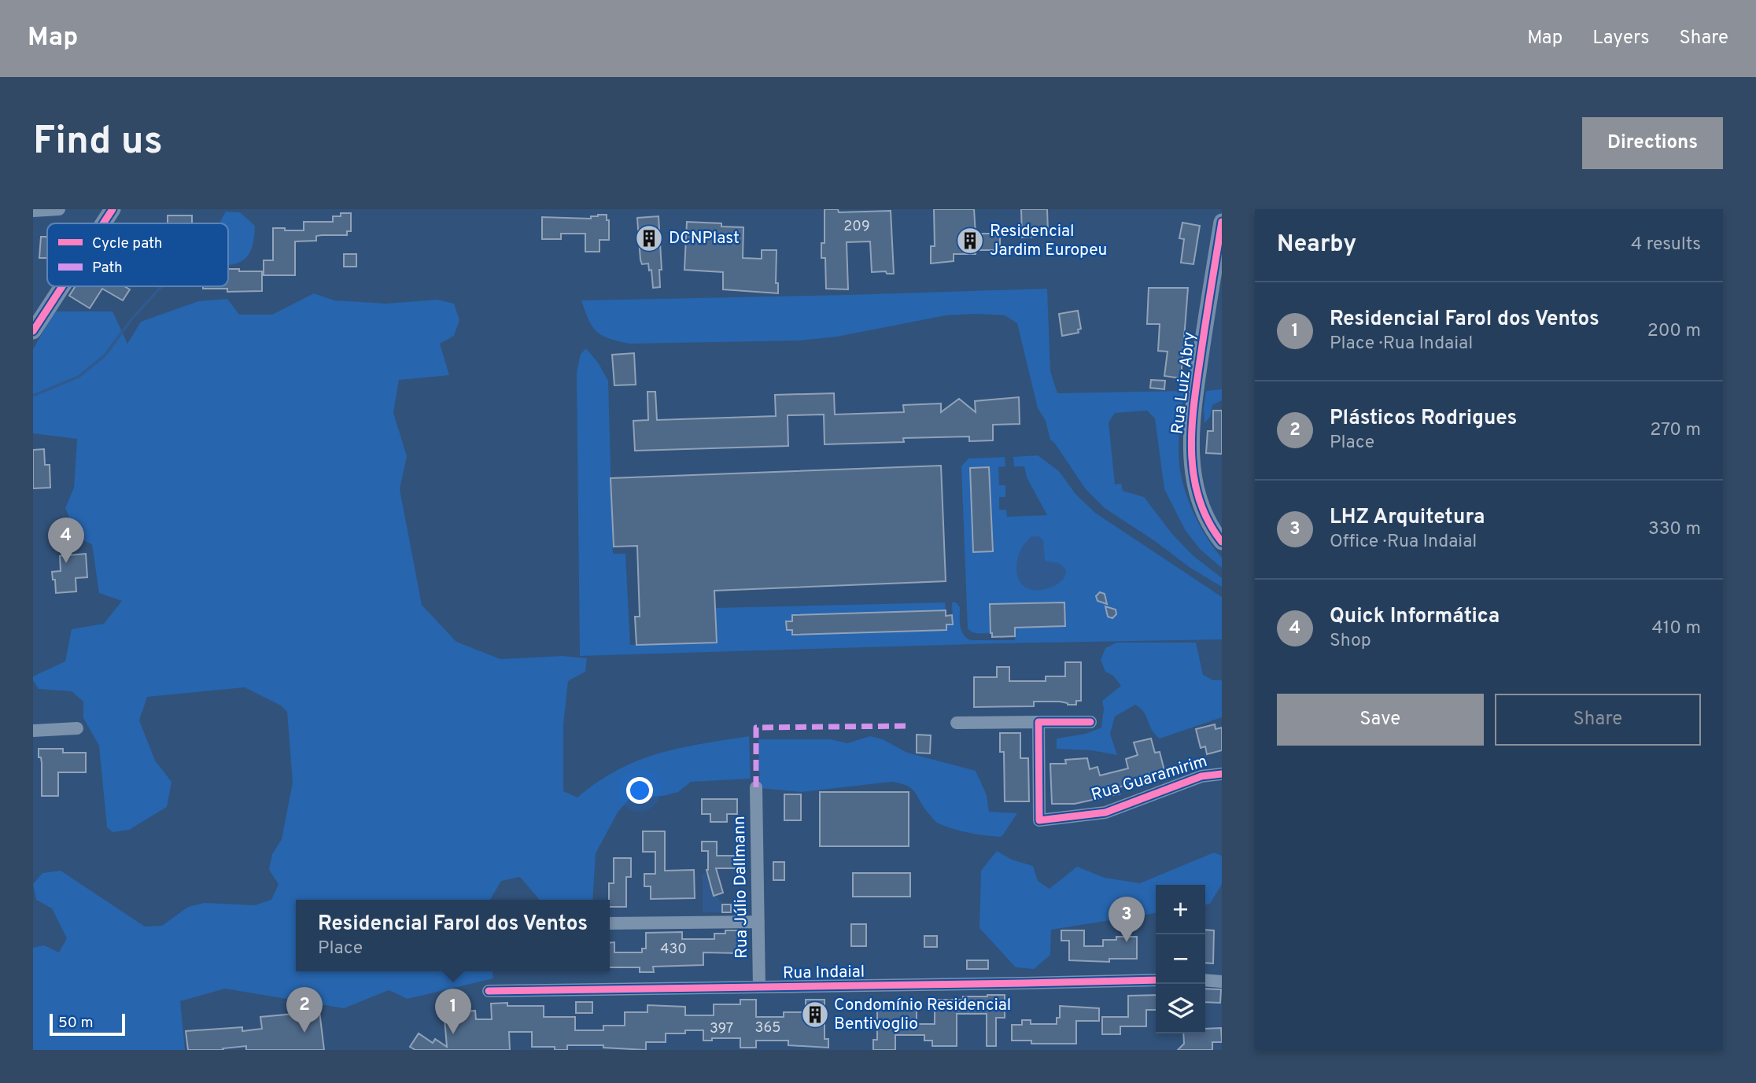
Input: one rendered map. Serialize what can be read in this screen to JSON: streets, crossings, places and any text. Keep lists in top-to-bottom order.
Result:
{
  "streets": {
    "street": [
      "Rua Luiz Abry",
      "Rua Guaramirim",
      "Rua Júlio Dallmann",
      "Rua Indaial"
    ]
  },
  "crossings": [
    ["Rua Júlio Dallmann", "Rua Indaial"]
  ],
  "places": {
    "building": ["DCNPlast", "Residencial Jardim Europeu", "Condomínio Residencial Bentivoglio"]
  },
  "house_numbers": [
    "209",
    "430",
    "365",
    "397"
  ],
  "legend": ["Cycle path", "Path"],
  "scale_bar": "50 m",
  "page": {
    "header": "Map",
    "nav": ["Map", "Layers", "Share"],
    "buttons": [
      "Directions",
      ["Save", "Share"]
    ],
    "title": "Find us",
    "heading": ["Nearby", "4 results"],
    "list": [
      {
        "mark": "1",
        "name": "Residencial Farol dos Ventos",
        "note": "Place · Rua Indaial",
        "value": "200 m"
      },
      {
        "mark": "2",
        "name": "Plásticos Rodrigues",
        "note": "Place",
        "value": "270 m"
      },
      {
        "mark": "3",
        "name": "LHZ Arquitetura",
        "note": "Office · Rua Indaial",
        "value": "330 m"
      },
      {
        "mark": "4",
        "name": "Quick Informática",
        "note": "Shop",
        "value": "410 m"
      }
    ],
    "pins": [
      "4",
      "3",
      "2",
      "1"
    ],
    "map_buttons": ["+", "−"],
    "popup": ["Residencial Farol dos Ventos", "Place"],
    "scale": "50 m"
  }
}
